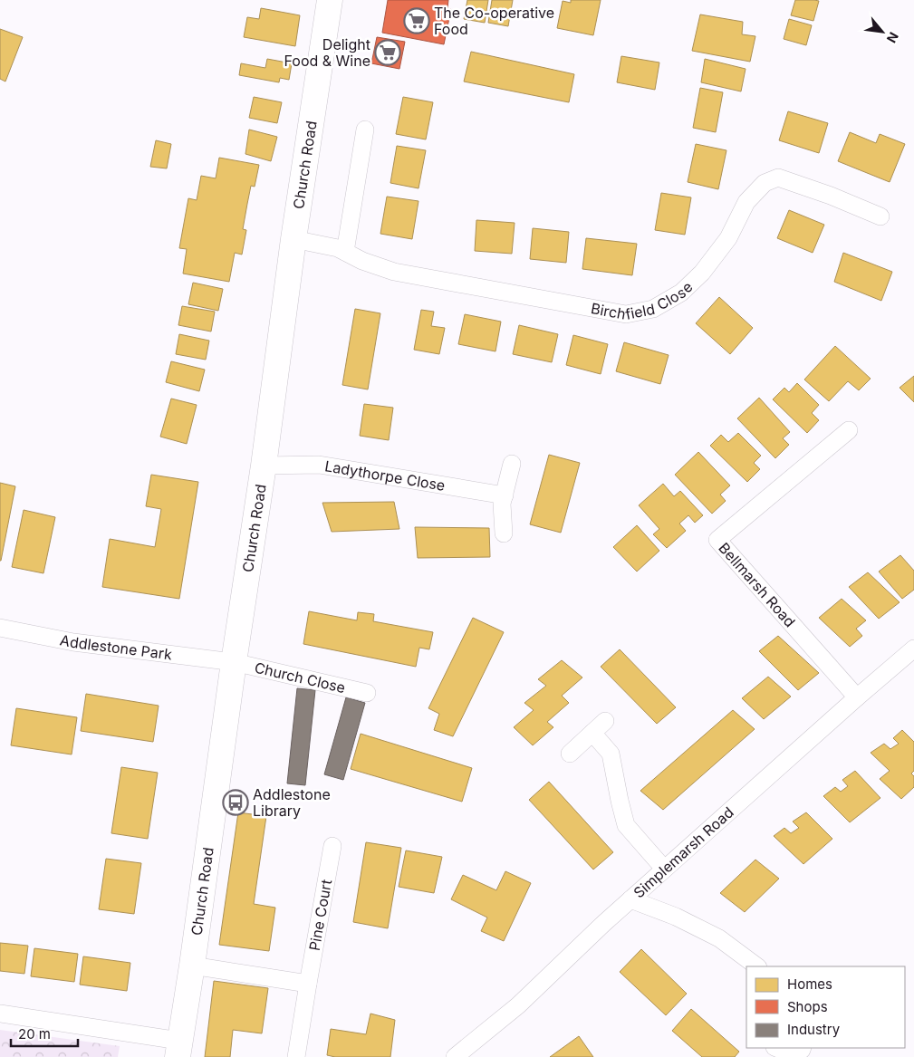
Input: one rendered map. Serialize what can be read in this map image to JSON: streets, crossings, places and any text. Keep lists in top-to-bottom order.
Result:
{
  "streets": {
    "main road": ["Church Road"],
    "street": [
      "Birchfield Close",
      "Ladythorpe Close",
      "Bellmarsh Road",
      "Addlestone Park",
      "Church Close",
      "Simplemarsh Road",
      "Pine Court"
    ]
  },
  "crossings": [
    ["Church Road", "Birchfield Close"],
    ["Church Road", "Ladythorpe Close"],
    ["Church Road", "Addlestone Park"],
    ["Church Road", "Church Close"],
    ["Bellmarsh Road", "Simplemarsh Road"],
    ["Addlestone Park", "Church Close"]
  ],
  "places": {
    "supermarket": ["The Co-operative Food", "Delight Food & Wine"],
    "bus stop": ["Addlestone Library"]
  },
  "legend": ["Homes", "Shops", "Industry"],
  "scale_bar": "20 m",
  "north": "bottom right"
}
